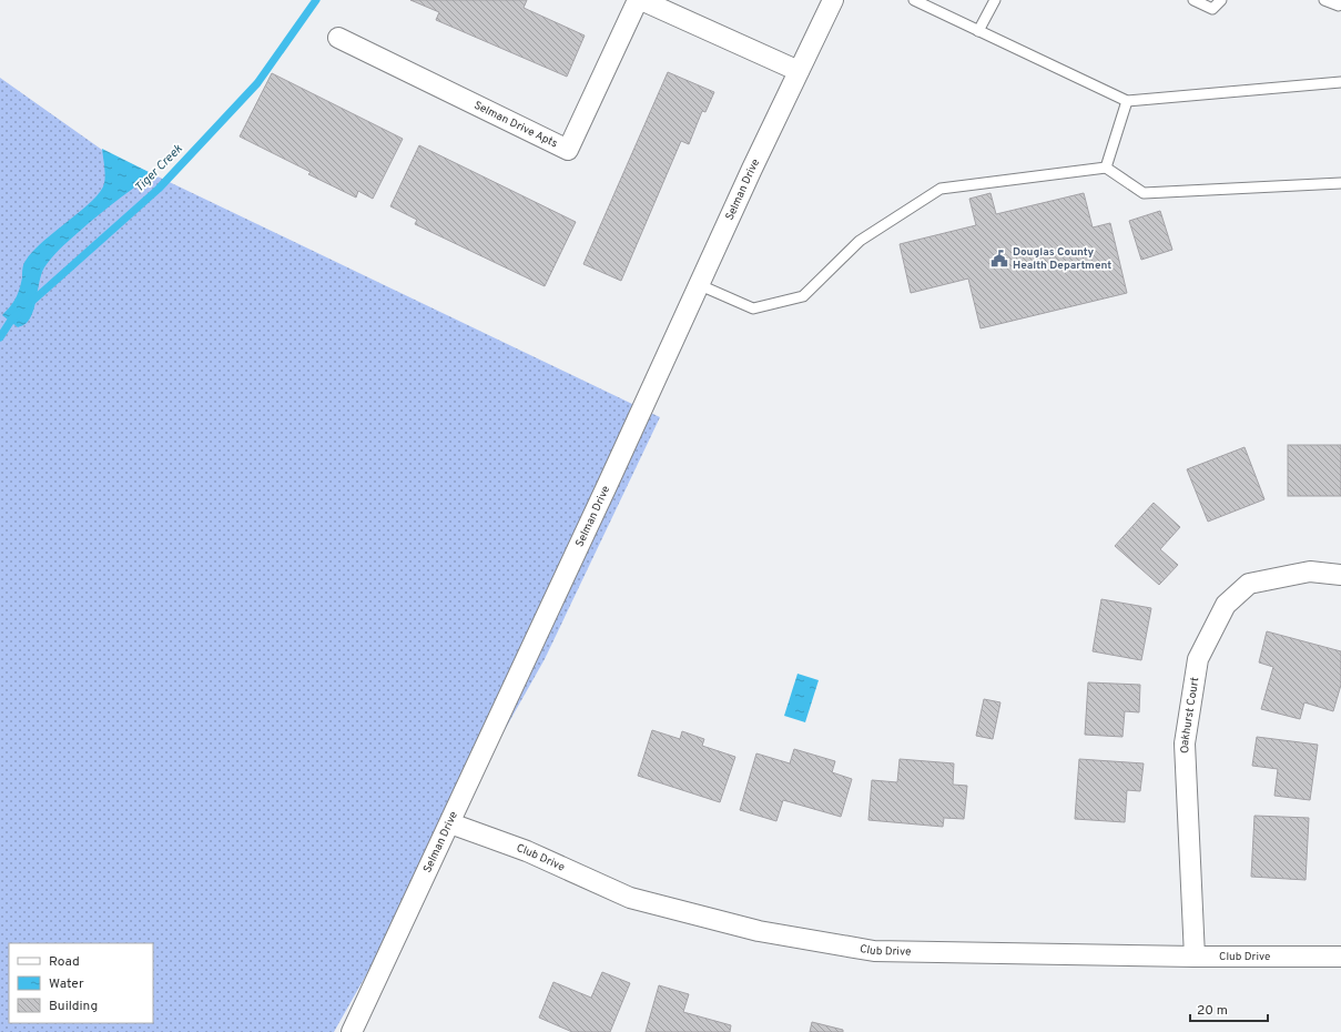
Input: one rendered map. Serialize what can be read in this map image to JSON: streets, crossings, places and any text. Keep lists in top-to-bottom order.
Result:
{
  "streets": {
    "street": [
      "Selman Drive Apts",
      "Selman Drive",
      "Oakhurst Court",
      "Club Drive"
    ]
  },
  "crossings": [
    ["Selman Drive Apts", "Selman Drive"],
    ["Selman Drive", "Club Drive"],
    ["Oakhurst Court", "Club Drive"]
  ],
  "water": ["Tiger Creek"],
  "places": {
    "public building": ["Douglas County Health Department"]
  },
  "legend": ["Road", "Water", "Building"],
  "scale_bar": "20 m"
}
